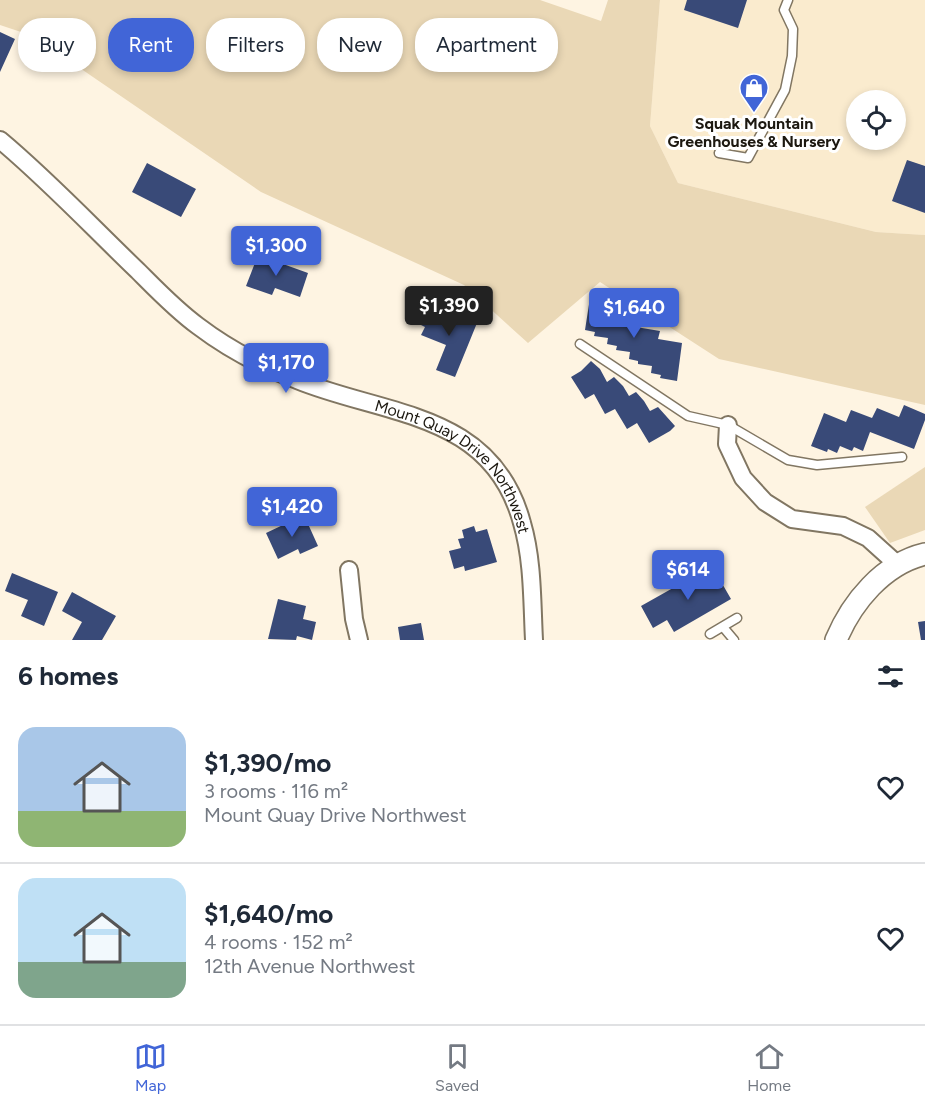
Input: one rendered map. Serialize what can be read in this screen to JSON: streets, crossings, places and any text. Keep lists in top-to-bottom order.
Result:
{
  "streets": {
    "street": ["Mount Quay Drive Northwest"]
  },
  "places": {
    "shop": ["Squak Mountain Greenhouses & Nursery"]
  },
  "page": {
    "chip": [
      "Buy",
      "Rent",
      "Filters",
      "New",
      "Apartment"
    ],
    "price": [
      "$1,300",
      "$1,390",
      "$1,640",
      "$1,170",
      "$1,420",
      "$614"
    ],
    "heading": "6 homes",
    "list": [
      {
        "name": "$1,390/mo",
        "note": "3 rooms · 116 m² · Mount Quay Drive Northwest"
      },
      {
        "name": "$1,640/mo",
        "note": "4 rooms · 152 m² · 12th Avenue Northwest"
      }
    ],
    "tabs": ["Map", "Saved", "Home"]
  }
}
